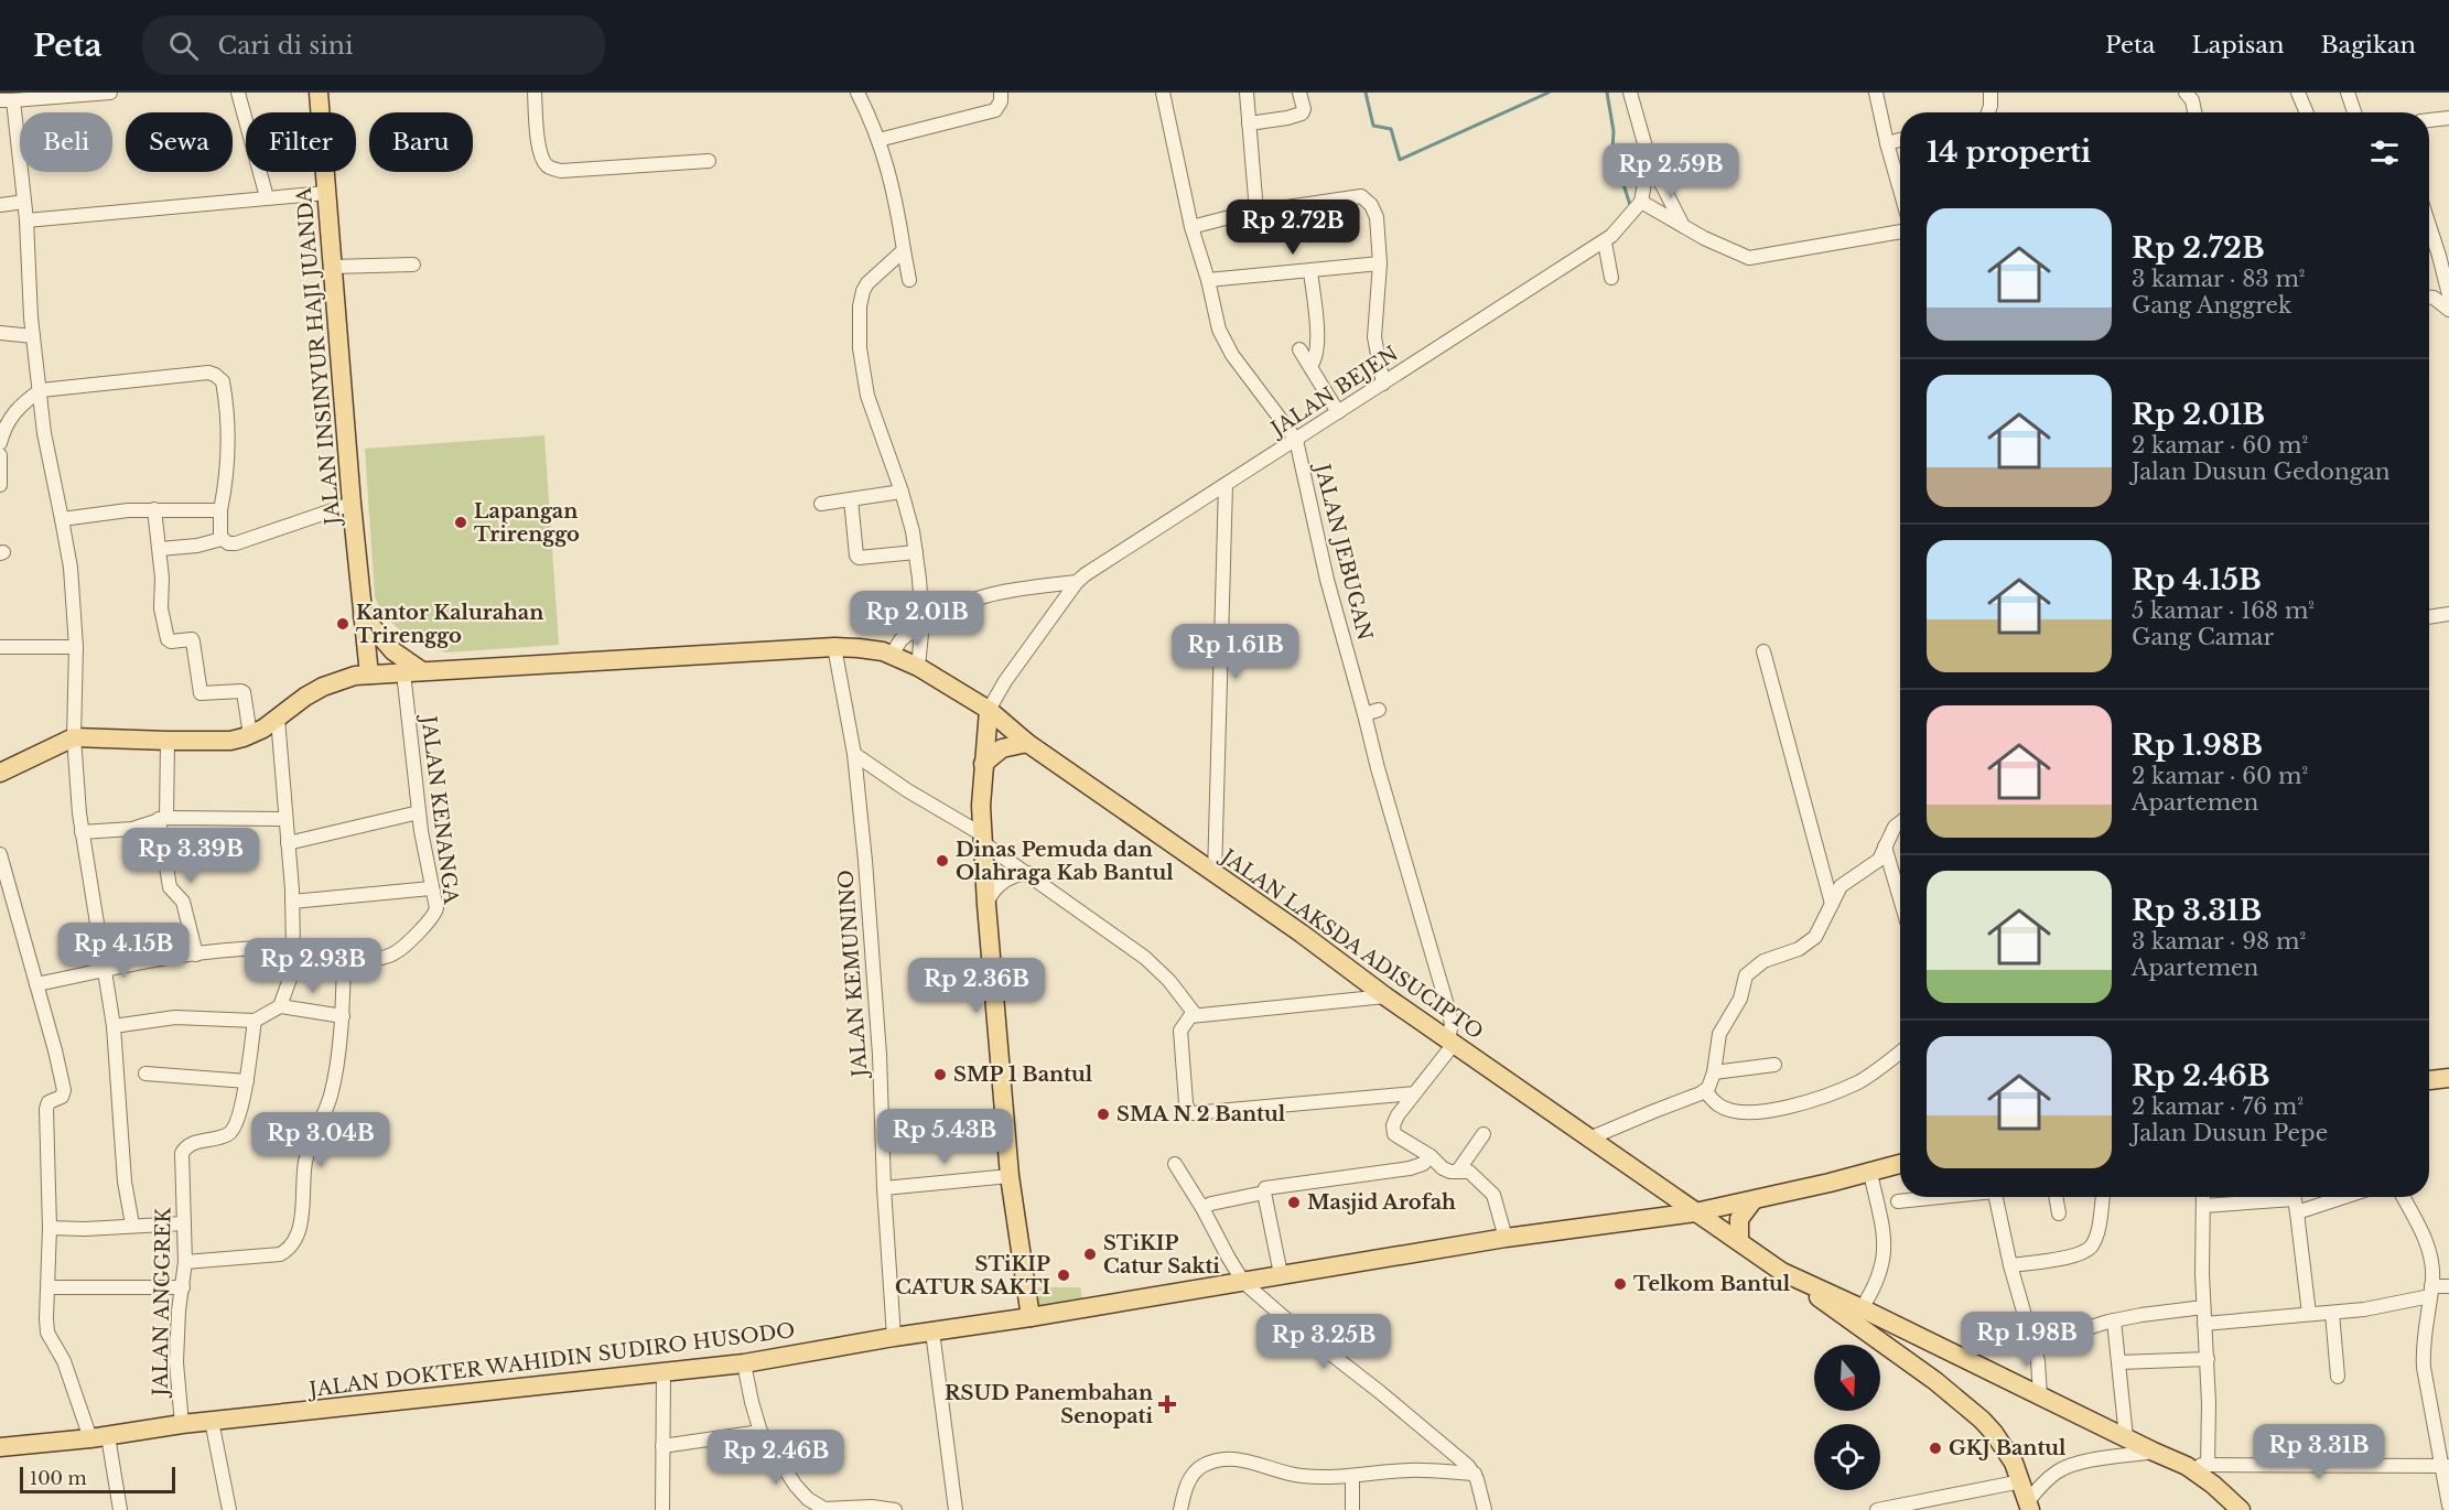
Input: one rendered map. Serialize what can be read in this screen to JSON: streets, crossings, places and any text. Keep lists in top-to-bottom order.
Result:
{
  "streets": {
    "main road": ["JALAN INSINYUR HAJI JUANDA", "JALAN LAKSDA ADISUCIPTO", "JALAN DOKTER WAHIDIN SUDIRO HUSODO"],
    "street": [
      "JALAN BEJEN",
      "JALAN JEBUGAN",
      "JALAN KENANGA",
      "JALAN KEMUNINO",
      "JALAN ANGGREK"
    ]
  },
  "crossings": [
    ["JALAN BEJEN", "JALAN JEBUGAN"],
    ["JALAN BEJEN", "JALAN LAKSDA ADISUCIPTO"],
    ["JALAN JEBUGAN", "JALAN LAKSDA ADISUCIPTO"],
    ["JALAN LAKSDA ADISUCIPTO", "JALAN DOKTER WAHIDIN SUDIRO HUSODO"],
    ["JALAN KEMUNINO", "JALAN DOKTER WAHIDIN SUDIRO HUSODO"],
    ["JALAN ANGGREK", "JALAN DOKTER WAHIDIN SUDIRO HUSODO"]
  ],
  "places": {
    "other": [
      "Lapangan Trirenggo",
      "Kantor Kalurahan Trirenggo",
      "Dinas Pemuda dan Olahraga Kab Bantul",
      "SMP 1 Bantul",
      "SMA N 2 Bantul",
      "Masjid Arofah",
      "STiKIP Catur Sakti",
      "STiKIP CATUR SAKTI",
      "Telkom Bantul",
      "GKJ Bantul"
    ],
    "health": ["RSUD Panembahan Senopati"]
  },
  "scale_bar": "100 m",
  "north": "bottom",
  "page": {
    "header": "Peta",
    "search": "Cari di sini",
    "nav": ["Peta", "Lapisan", "Bagikan"],
    "chip": [
      "Beli",
      "Sewa",
      "Filter",
      "Baru"
    ],
    "heading": "14 properti",
    "price": [
      "Rp 2.59B",
      "Rp 2.72B",
      "Rp 2.01B",
      "Rp 1.61B",
      "Rp 3.39B",
      "Rp 4.15B",
      "Rp 2.93B",
      "Rp 2.36B",
      "Rp 5.43B",
      "Rp 3.04B",
      "Rp 1.98B",
      "Rp 3.25B",
      "Rp 3.31B",
      "Rp 2.46B"
    ],
    "list": [
      {
        "name": "Rp 2.72B",
        "note": "3 kamar · 83 m² · Gang Anggrek"
      },
      {
        "name": "Rp 2.01B",
        "note": "2 kamar · 60 m² · Jalan Dusun Gedongan"
      },
      {
        "name": "Rp 4.15B",
        "note": "5 kamar · 168 m² · Gang Camar"
      },
      {
        "name": "Rp 1.98B",
        "note": "2 kamar · 60 m² · Apartemen"
      },
      {
        "name": "Rp 3.31B",
        "note": "3 kamar · 98 m² · Apartemen"
      },
      {
        "name": "Rp 2.46B",
        "note": "2 kamar · 76 m² · Jalan Dusun Pepe"
      }
    ],
    "scale": "100 m"
  }
}
